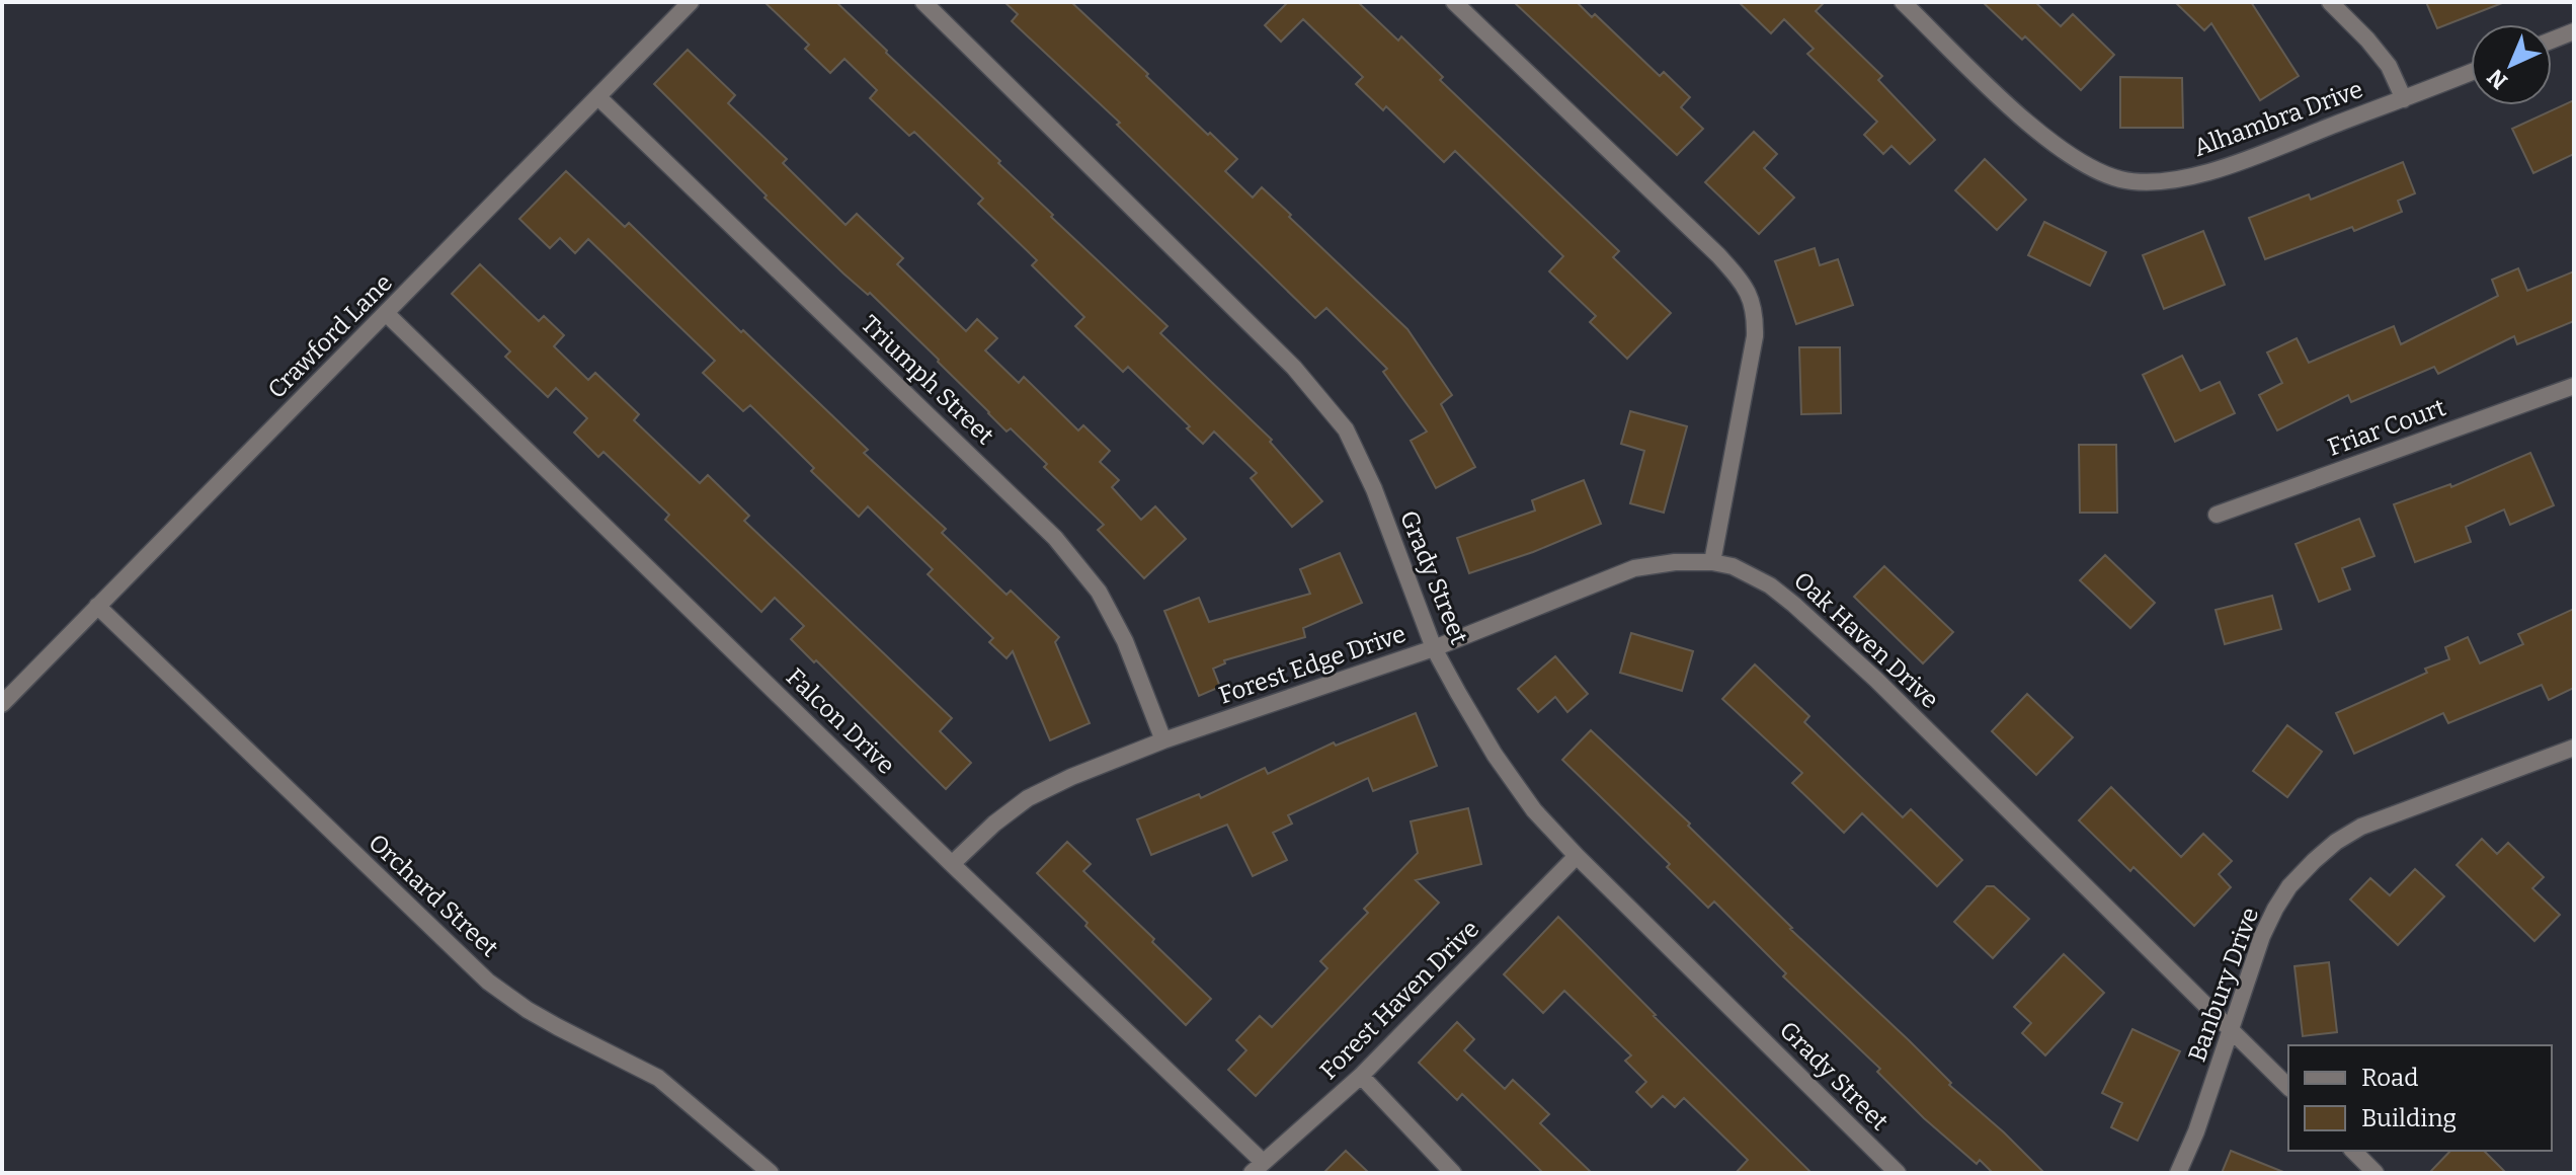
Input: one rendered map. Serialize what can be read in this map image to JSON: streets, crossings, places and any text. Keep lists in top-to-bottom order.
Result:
{
  "streets": {
    "street": [
      "Alhambra Drive",
      "Crawford Lane",
      "Triumph Street",
      "Friar Court",
      "Grady Street",
      "Oak Haven Drive",
      "Forest Edge Drive",
      "Falcon Drive",
      "Orchard Street",
      "Banbury Drive",
      "Forest Haven Drive"
    ]
  },
  "crossings": [
    ["Crawford Lane", "Triumph Street"],
    ["Crawford Lane", "Falcon Drive"],
    ["Crawford Lane", "Orchard Street"],
    ["Triumph Street", "Forest Edge Drive"],
    ["Grady Street", "Forest Edge Drive"],
    ["Grady Street", "Forest Haven Drive"],
    ["Oak Haven Drive", "Forest Edge Drive"],
    ["Oak Haven Drive", "Banbury Drive"],
    ["Forest Edge Drive", "Falcon Drive"],
    ["Falcon Drive", "Forest Haven Drive"]
  ],
  "legend": ["Road", "Building"],
  "north": "bottom left"
}
